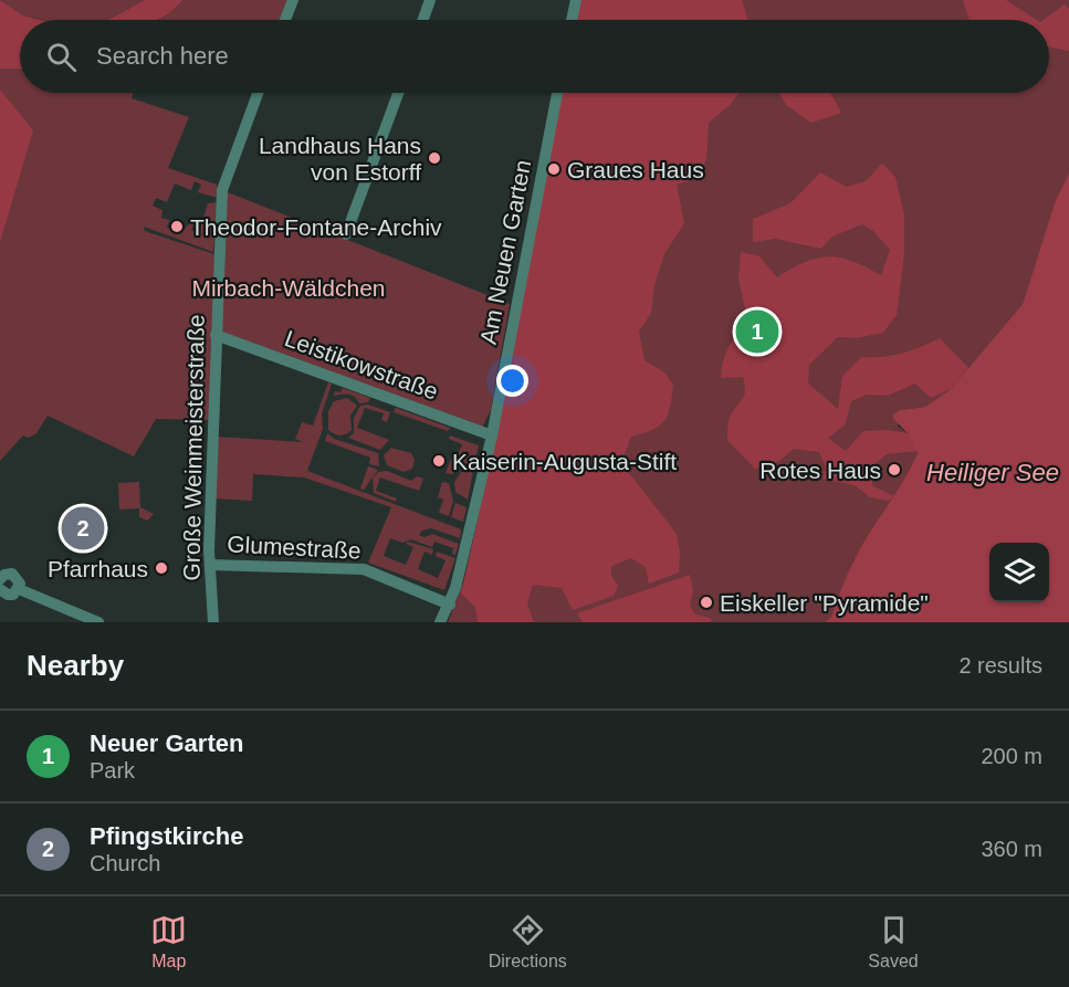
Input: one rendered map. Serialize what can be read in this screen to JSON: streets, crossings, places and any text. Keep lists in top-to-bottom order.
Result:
{
  "streets": {
    "street": [
      "Am Neuen Garten",
      "Leistikowstraße",
      "Große Weinmeisterstraße",
      "Glumestraße"
    ]
  },
  "crossings": [
    ["Am Neuen Garten", "Leistikowstraße"],
    ["Am Neuen Garten", "Glumestraße"],
    ["Leistikowstraße", "Große Weinmeisterstraße"],
    ["Große Weinmeisterstraße", "Glumestraße"]
  ],
  "water": ["Heiliger See"],
  "parks": ["Mirbach-Wäldchen"],
  "places": [
    "Landhaus Hans von Estorff",
    "Graues Haus",
    "Theodor-Fontane-Archiv",
    "Kaiserin-Augusta-Stift",
    "Rotes Haus",
    "Pfarrhaus",
    "Eiskeller \"Pyramide\""
  ],
  "page": {
    "search": "Search here",
    "pins": ["1", "2"],
    "heading": ["Nearby", "2 results"],
    "list": [
      {
        "mark": "1",
        "name": "Neuer Garten",
        "note": "Park",
        "value": "200 m"
      },
      {
        "mark": "2",
        "name": "Pfingstkirche",
        "note": "Church",
        "value": "360 m"
      }
    ],
    "nav": ["Map", "Directions", "Saved"]
  }
}
